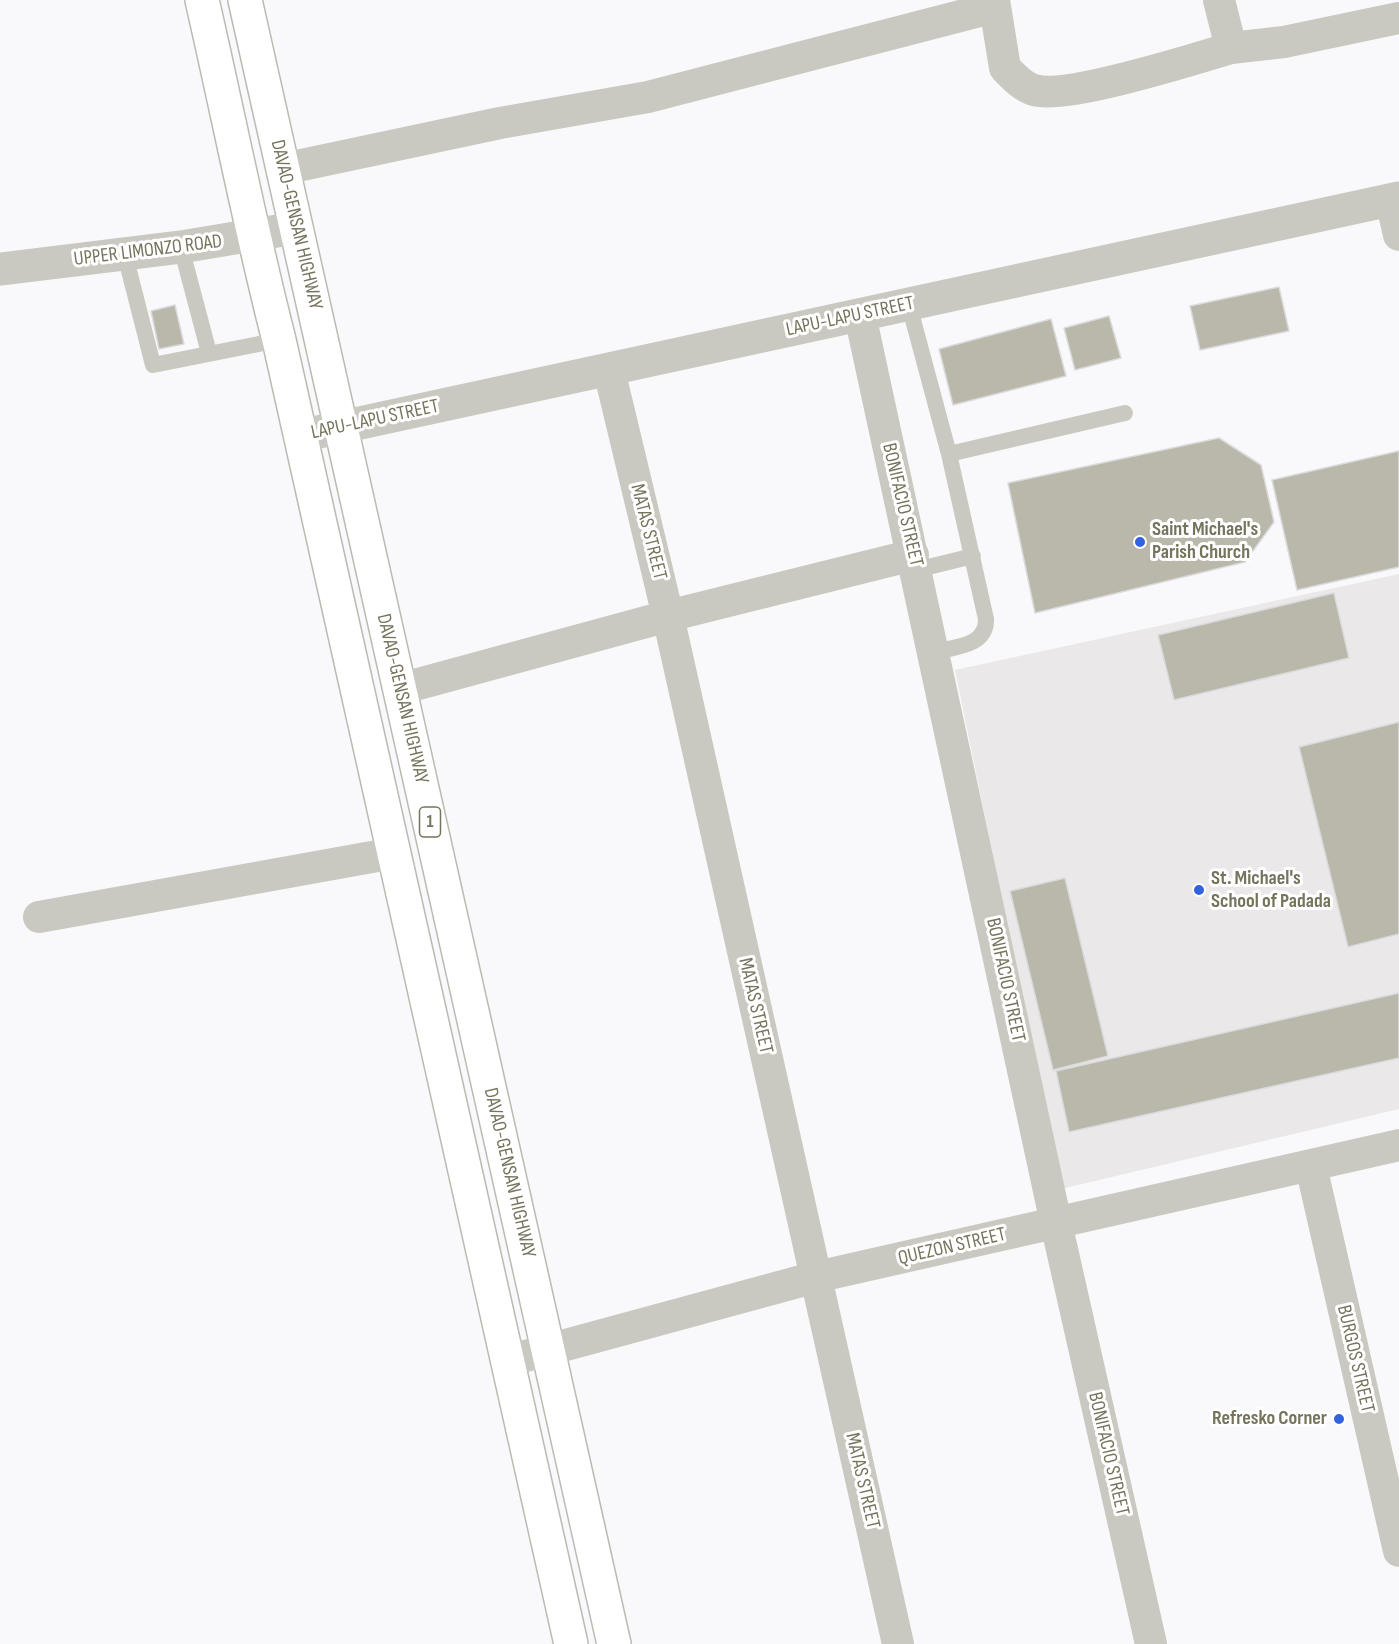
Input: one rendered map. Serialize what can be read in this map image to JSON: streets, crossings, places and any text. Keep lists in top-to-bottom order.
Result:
{
  "streets": {
    "highway": ["DAVAO-GENSAN HIGHWAY", "1"],
    "street": [
      "UPPER LIMONZO ROAD",
      "LAPU-LAPU STREET",
      "BONIFACIO STREET",
      "MATAS STREET",
      "QUEZON STREET",
      "BURGOS STREET"
    ]
  },
  "crossings": [
    ["DAVAO-GENSAN HIGHWAY", "UPPER LIMONZO ROAD"],
    ["DAVAO-GENSAN HIGHWAY", "LAPU-LAPU STREET"],
    ["DAVAO-GENSAN HIGHWAY", "QUEZON STREET"],
    ["UPPER LIMONZO ROAD", "1"],
    ["LAPU-LAPU STREET", "BONIFACIO STREET"],
    ["LAPU-LAPU STREET", "MATAS STREET"],
    ["LAPU-LAPU STREET", "1"],
    ["BONIFACIO STREET", "QUEZON STREET"],
    ["MATAS STREET", "QUEZON STREET"],
    ["1", "QUEZON STREET"],
    ["QUEZON STREET", "BURGOS STREET"]
  ],
  "places": ["Saint Michael's Parish Church", "St. Michael's School of Padada", "Refresko Corner"]
}
